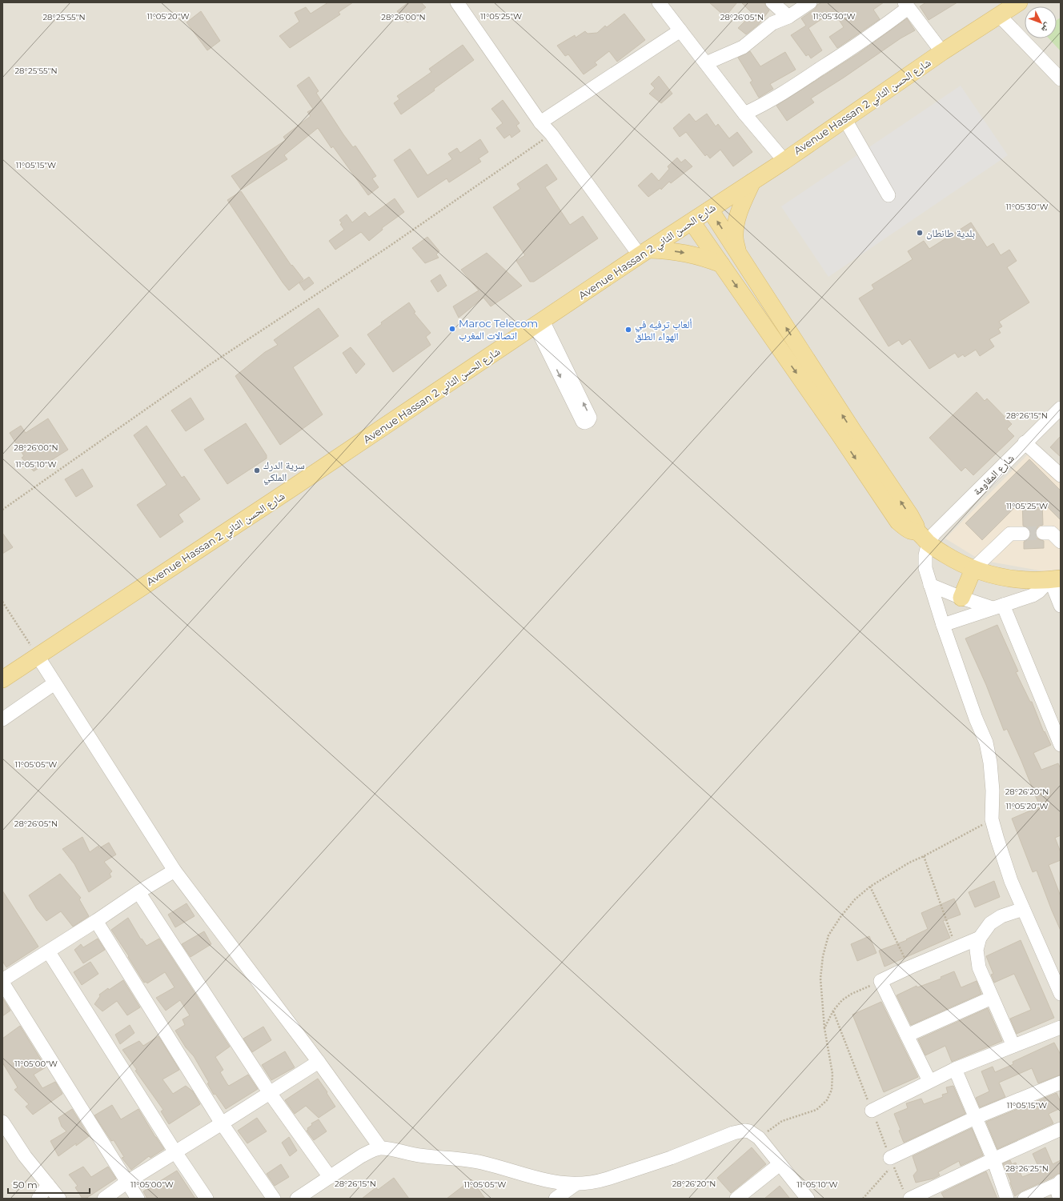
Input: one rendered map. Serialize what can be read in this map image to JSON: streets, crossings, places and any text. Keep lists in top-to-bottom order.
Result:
{
  "streets": {
    "main road": ["Avenue Hassan 2 شارع الحسن الثاني"],
    "street": ["شارع المقاومة"]
  },
  "places": [
    "بلدية طانطان",
    "Maroc Telecom اتصالات المغرب",
    "ألعاب ترفيه في الهواء الطلق",
    "سرية الدرك الملكي"
  ],
  "scale_bar": "50 m",
  "north": "bottom right",
  "coordinates": [
    "11°05'20\"W",
    "11°05'25\"W",
    "11°05'30\"W",
    "28°25'55\"N",
    "28°26'00\"N",
    "28°26'05\"N",
    "11°05'15\"W",
    "28°26'15\"N",
    "11°05'10\"W",
    "11°05'05\"W",
    "28°26'20\"N",
    "11°05'00\"W",
    "28°26'25\"N"
  ]
}
